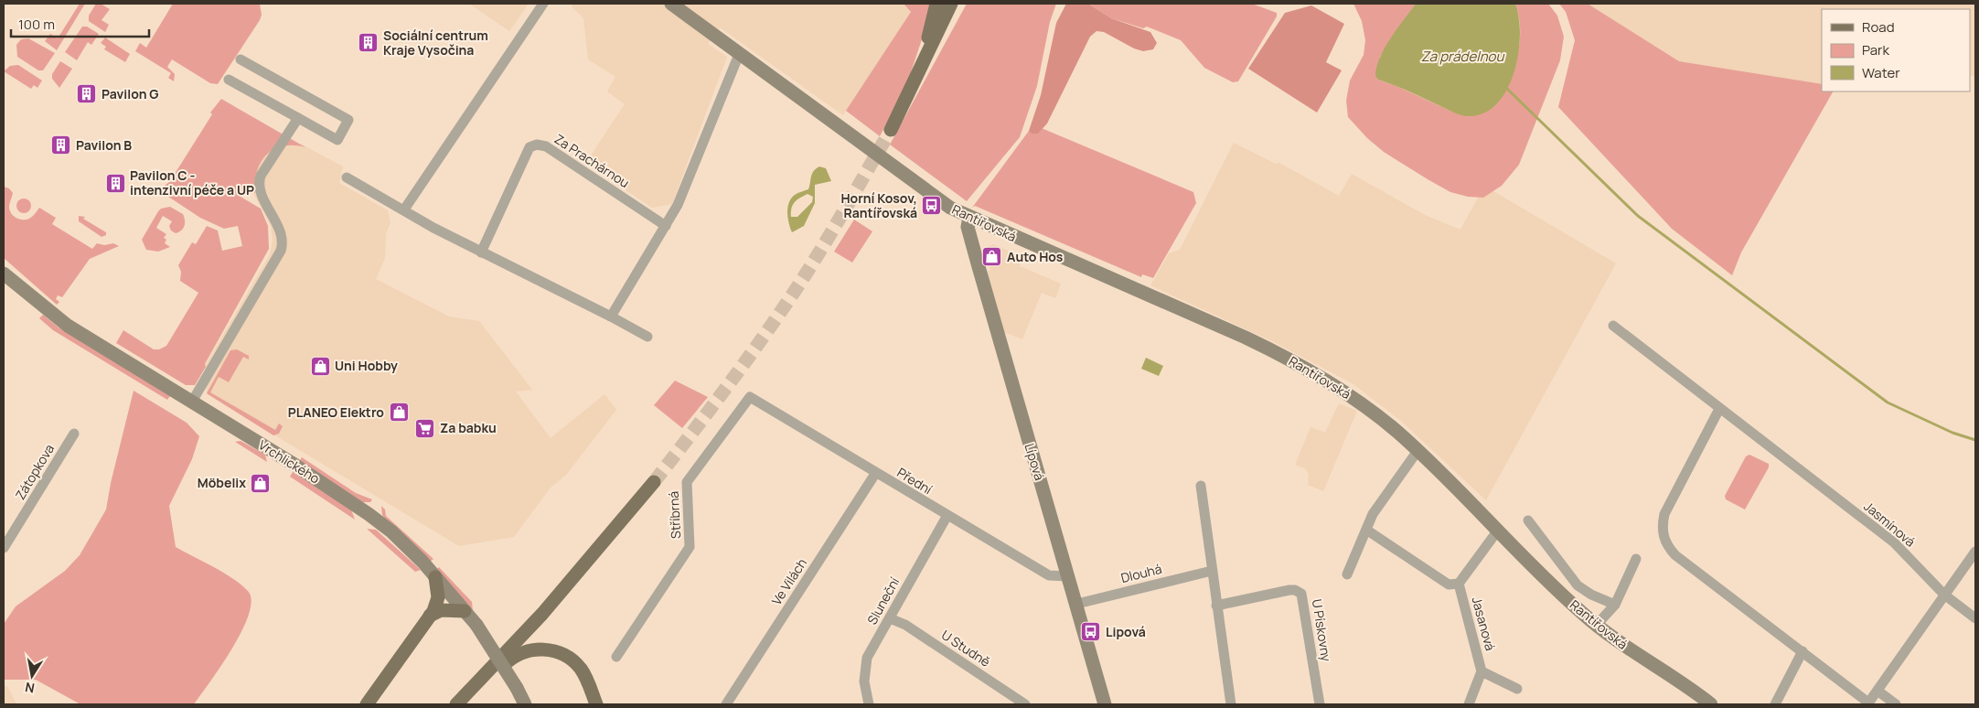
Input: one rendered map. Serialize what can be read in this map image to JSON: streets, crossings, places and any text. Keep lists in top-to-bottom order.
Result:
{
  "streets": {
    "street": [
      "Za Prachárnou",
      "Rantířovská",
      "Vrchlického",
      "Lípová",
      "Zátopkova",
      "Přední",
      "Stříbrná",
      "Jasmínová",
      "Dlouhá",
      "Ve Vilách",
      "Sluneční",
      "Jasanová",
      "U Pískovny",
      "U Studně"
    ]
  },
  "crossings": [
    ["Rantířovská", "Lípová"],
    ["Lípová", "Přední"],
    ["Lípová", "Dlouhá"],
    ["Přední", "Stříbrná"],
    ["Přední", "Ve Vilách"],
    ["Přední", "Sluneční"],
    ["Sluneční", "U Studně"]
  ],
  "water": ["Za prádelnou"],
  "places": {
    "building": [
      "Sociální centrum Kraje Vysočina",
      "Pavilon G",
      "Pavilon B",
      "Pavilon C - intenzivní péče a UP"
    ],
    "bus stop": ["Horní Kosov, Rantířovská", "Lipová"],
    "shop": [
      "Auto Hos",
      "Uni Hobby",
      "PLANEO Elektro",
      "Möbelix"
    ],
    "supermarket": ["Za babku"]
  },
  "legend": ["Road", "Park", "Water"],
  "scale_bar": "100 m",
  "north": "bottom"
}
